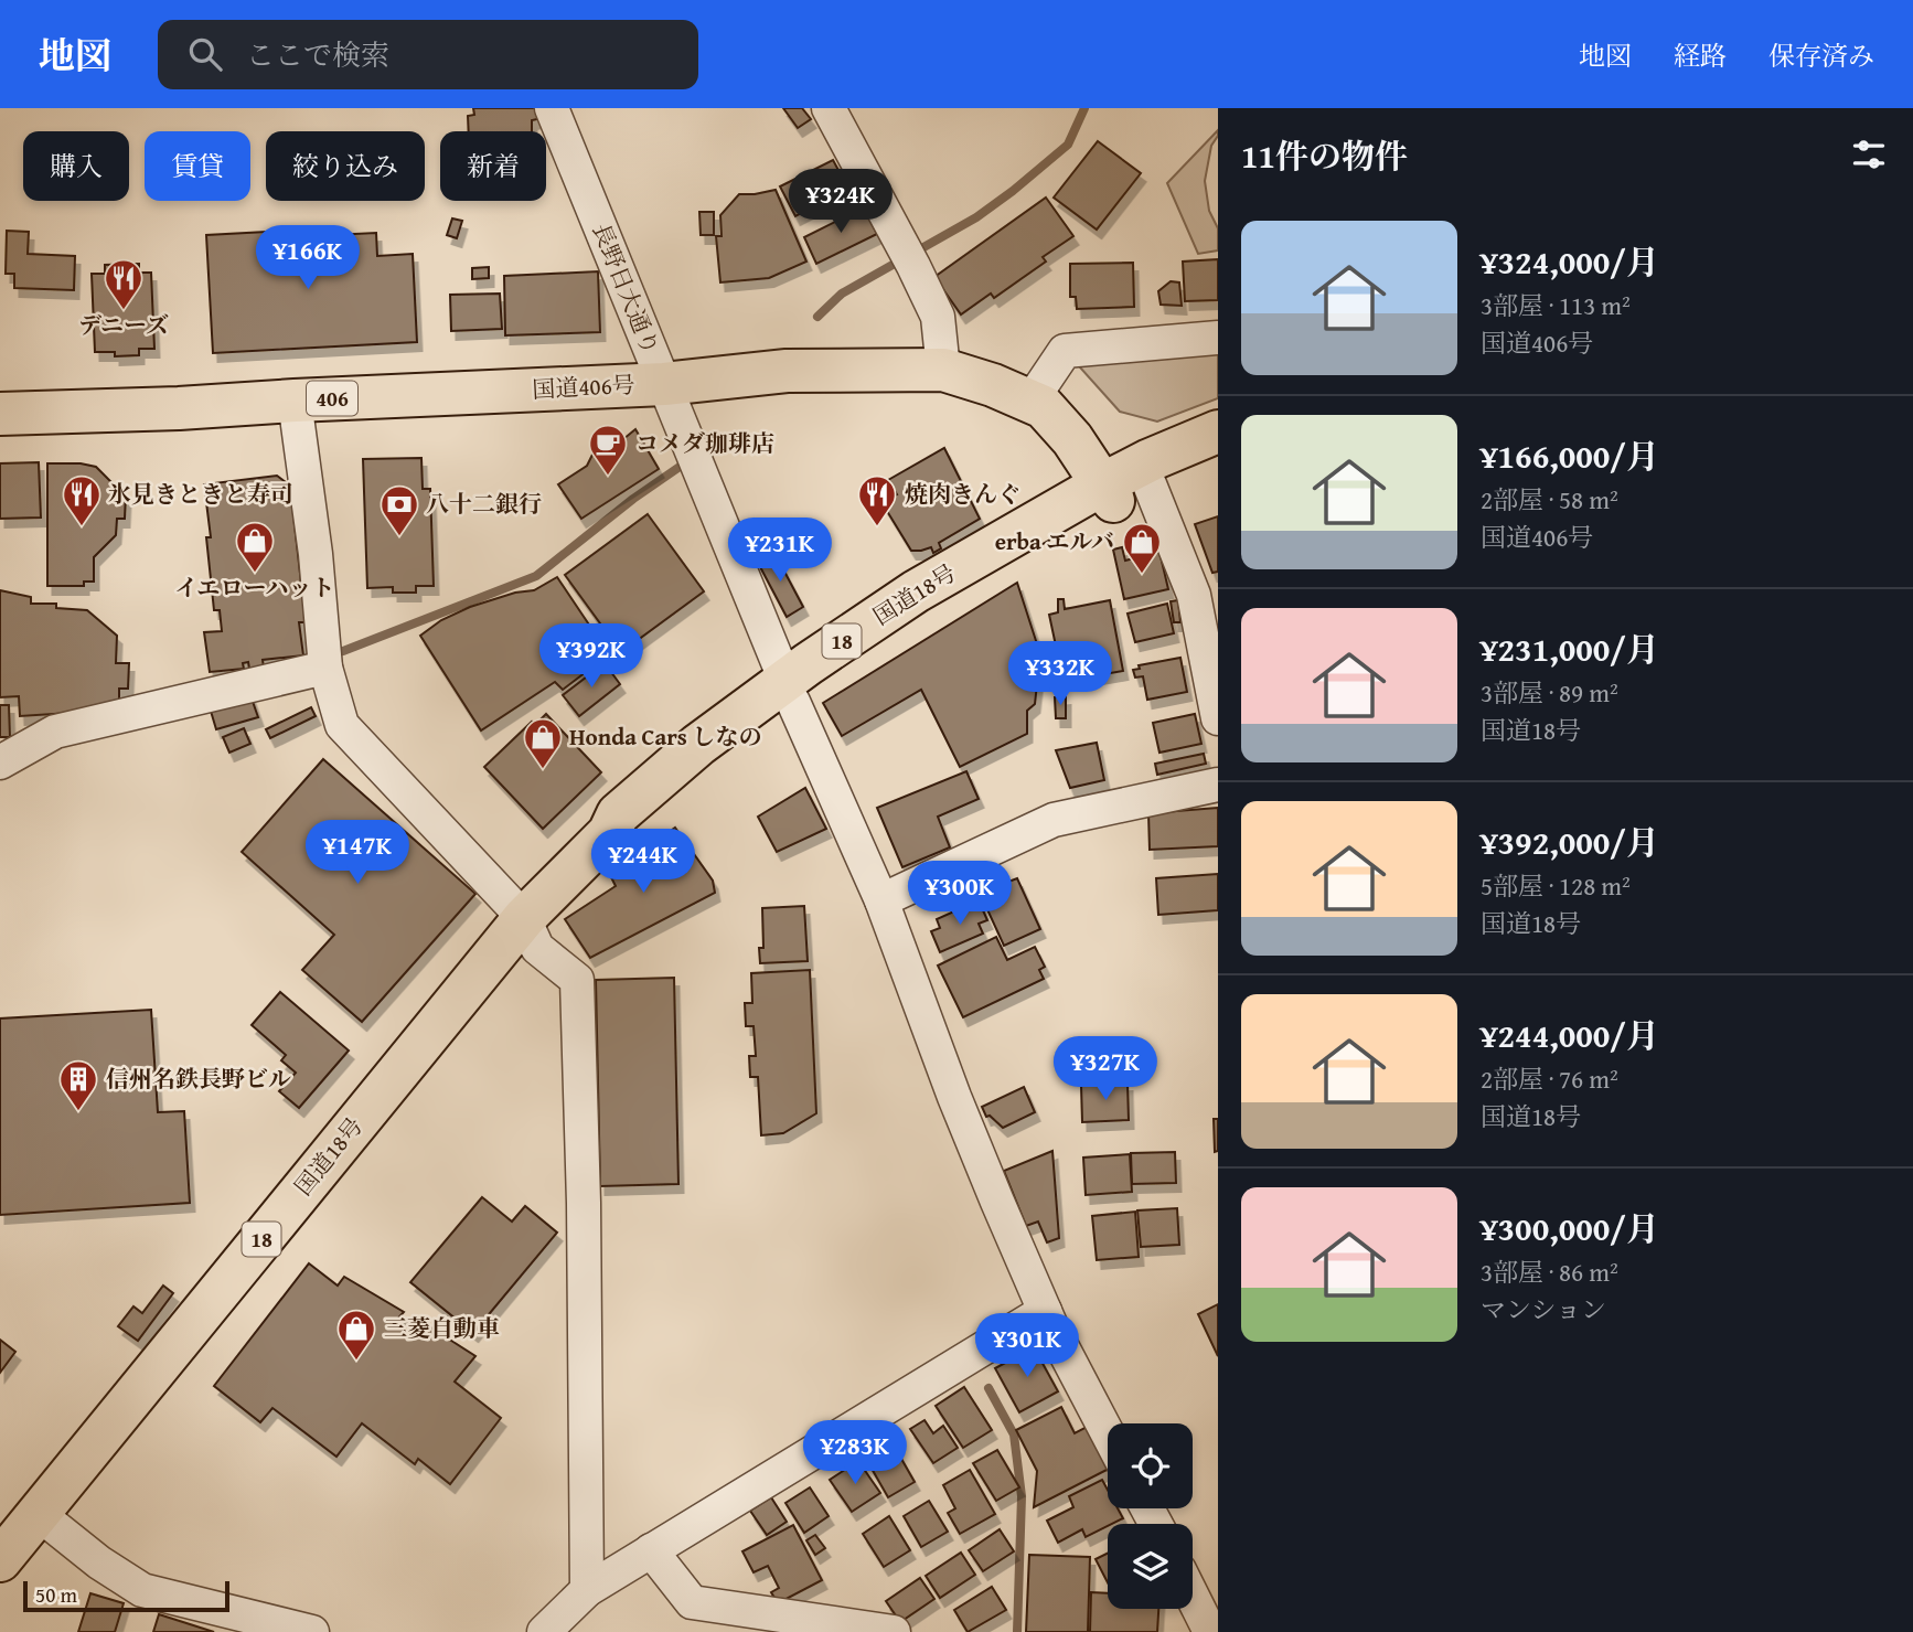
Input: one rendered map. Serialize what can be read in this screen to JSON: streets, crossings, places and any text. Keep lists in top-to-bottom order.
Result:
{
  "streets": {
    "highway": [
      "国道406号",
      "406",
      "国道18号",
      "18"
    ],
    "street": ["長野日大通り"]
  },
  "crossings": [
    ["長野日大通り", "国道406号"],
    ["長野日大通り", "国道18号"],
    ["国道406号", "国道18号"]
  ],
  "places": {
    "restaurant": ["デニーズ", "氷見きときと寿司", "焼肉きんぐ"],
    "cafe": ["コメダ珈琲店"],
    "bank": ["八十二銀行"],
    "shop": [
      "イエローハット",
      "erba エルバ",
      "Honda Cars しなの",
      "三菱自動車"
    ],
    "building": ["信州名鉄長野ビル"]
  },
  "scale_bar": "50 m",
  "page": {
    "header": "地図",
    "search": "ここで検索",
    "nav": ["地図", "経路", "保存済み"],
    "heading": "11件の物件",
    "chip": [
      "購入",
      "賃貸",
      "絞り込み",
      "新着"
    ],
    "price": [
      "¥324K",
      "¥166K",
      "¥231K",
      "¥392K",
      "¥332K",
      "¥147K",
      "¥244K",
      "¥300K",
      "¥327K",
      "¥301K",
      "¥283K"
    ],
    "list": [
      {
        "name": "¥324,000/月",
        "note": "3部屋 · 113 m² · 国道406号"
      },
      {
        "name": "¥166,000/月",
        "note": "2部屋 · 58 m² · 国道406号"
      },
      {
        "name": "¥231,000/月",
        "note": "3部屋 · 89 m² · 国道18号"
      },
      {
        "name": "¥392,000/月",
        "note": "5部屋 · 128 m² · 国道18号"
      },
      {
        "name": "¥244,000/月",
        "note": "2部屋 · 76 m² · 国道18号"
      },
      {
        "name": "¥300,000/月",
        "note": "3部屋 · 86 m² · マンション"
      }
    ],
    "scale": "50 m"
  }
}
